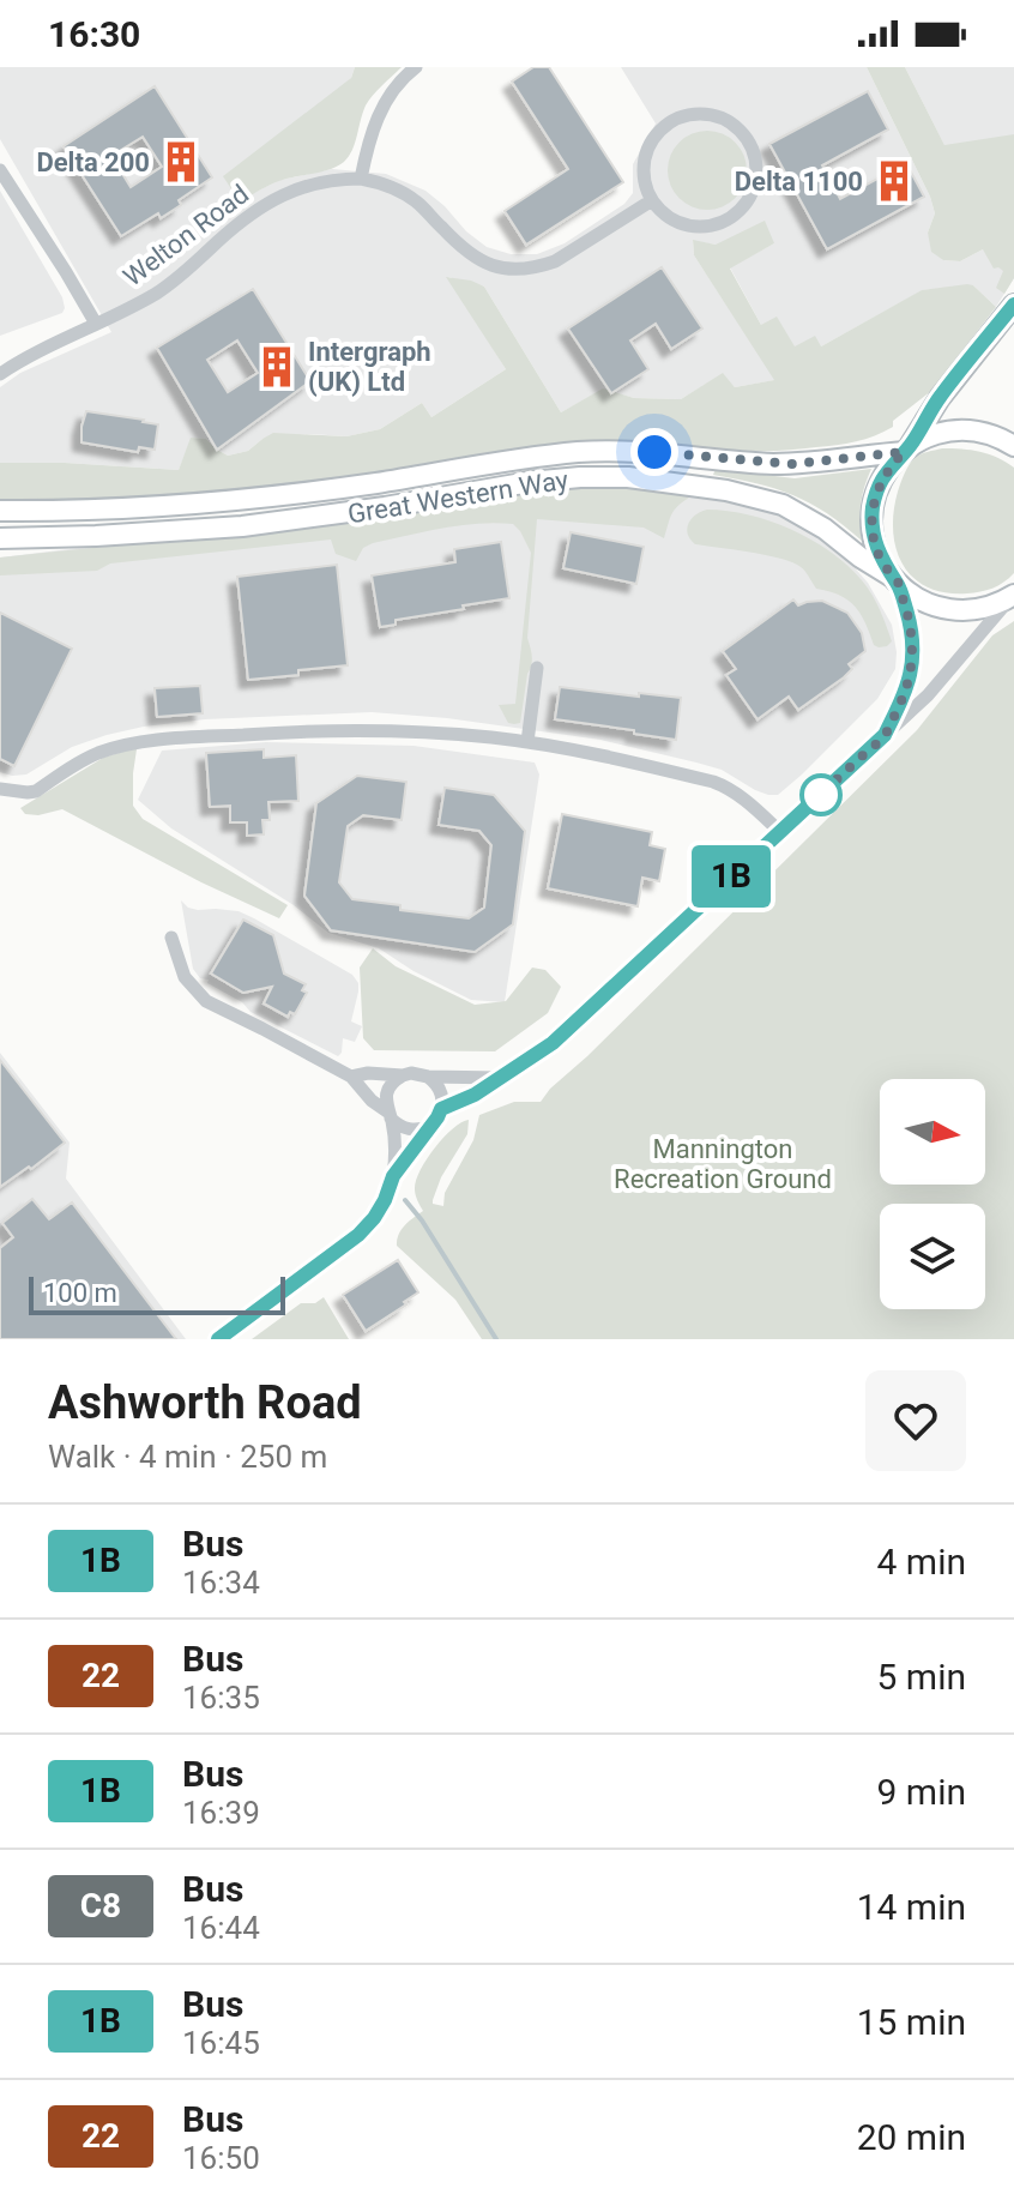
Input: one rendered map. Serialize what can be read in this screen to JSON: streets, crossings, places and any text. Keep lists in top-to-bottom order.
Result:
{
  "streets": {
    "main road": ["Great Western Way"],
    "street": ["Welton Road"]
  },
  "parks": ["Mannington Recreation Ground"],
  "places": {
    "building": ["Delta 200", "Delta 1100", "Intergraph (UK) Ltd"]
  },
  "lines": ["bus line 1B"],
  "scale_bar": "100 m",
  "north": "right",
  "page": {
    "status": "16:30",
    "on_map": "1B",
    "scale": "100 m",
    "heading": ["Ashworth Road", "Walk · 4 min · 250 m"],
    "list": [
      {
        "mark": "1B",
        "name": "Bus",
        "note": "16:34",
        "value": "4 min"
      },
      {
        "mark": "22",
        "name": "Bus",
        "note": "16:35",
        "value": "5 min"
      },
      {
        "mark": "1B",
        "name": "Bus",
        "note": "16:39",
        "value": "9 min"
      },
      {
        "mark": "C8",
        "name": "Bus",
        "note": "16:44",
        "value": "14 min"
      },
      {
        "mark": "1B",
        "name": "Bus",
        "note": "16:45",
        "value": "15 min"
      },
      {
        "mark": "22",
        "name": "Bus",
        "note": "16:50",
        "value": "20 min"
      }
    ]
  }
}
